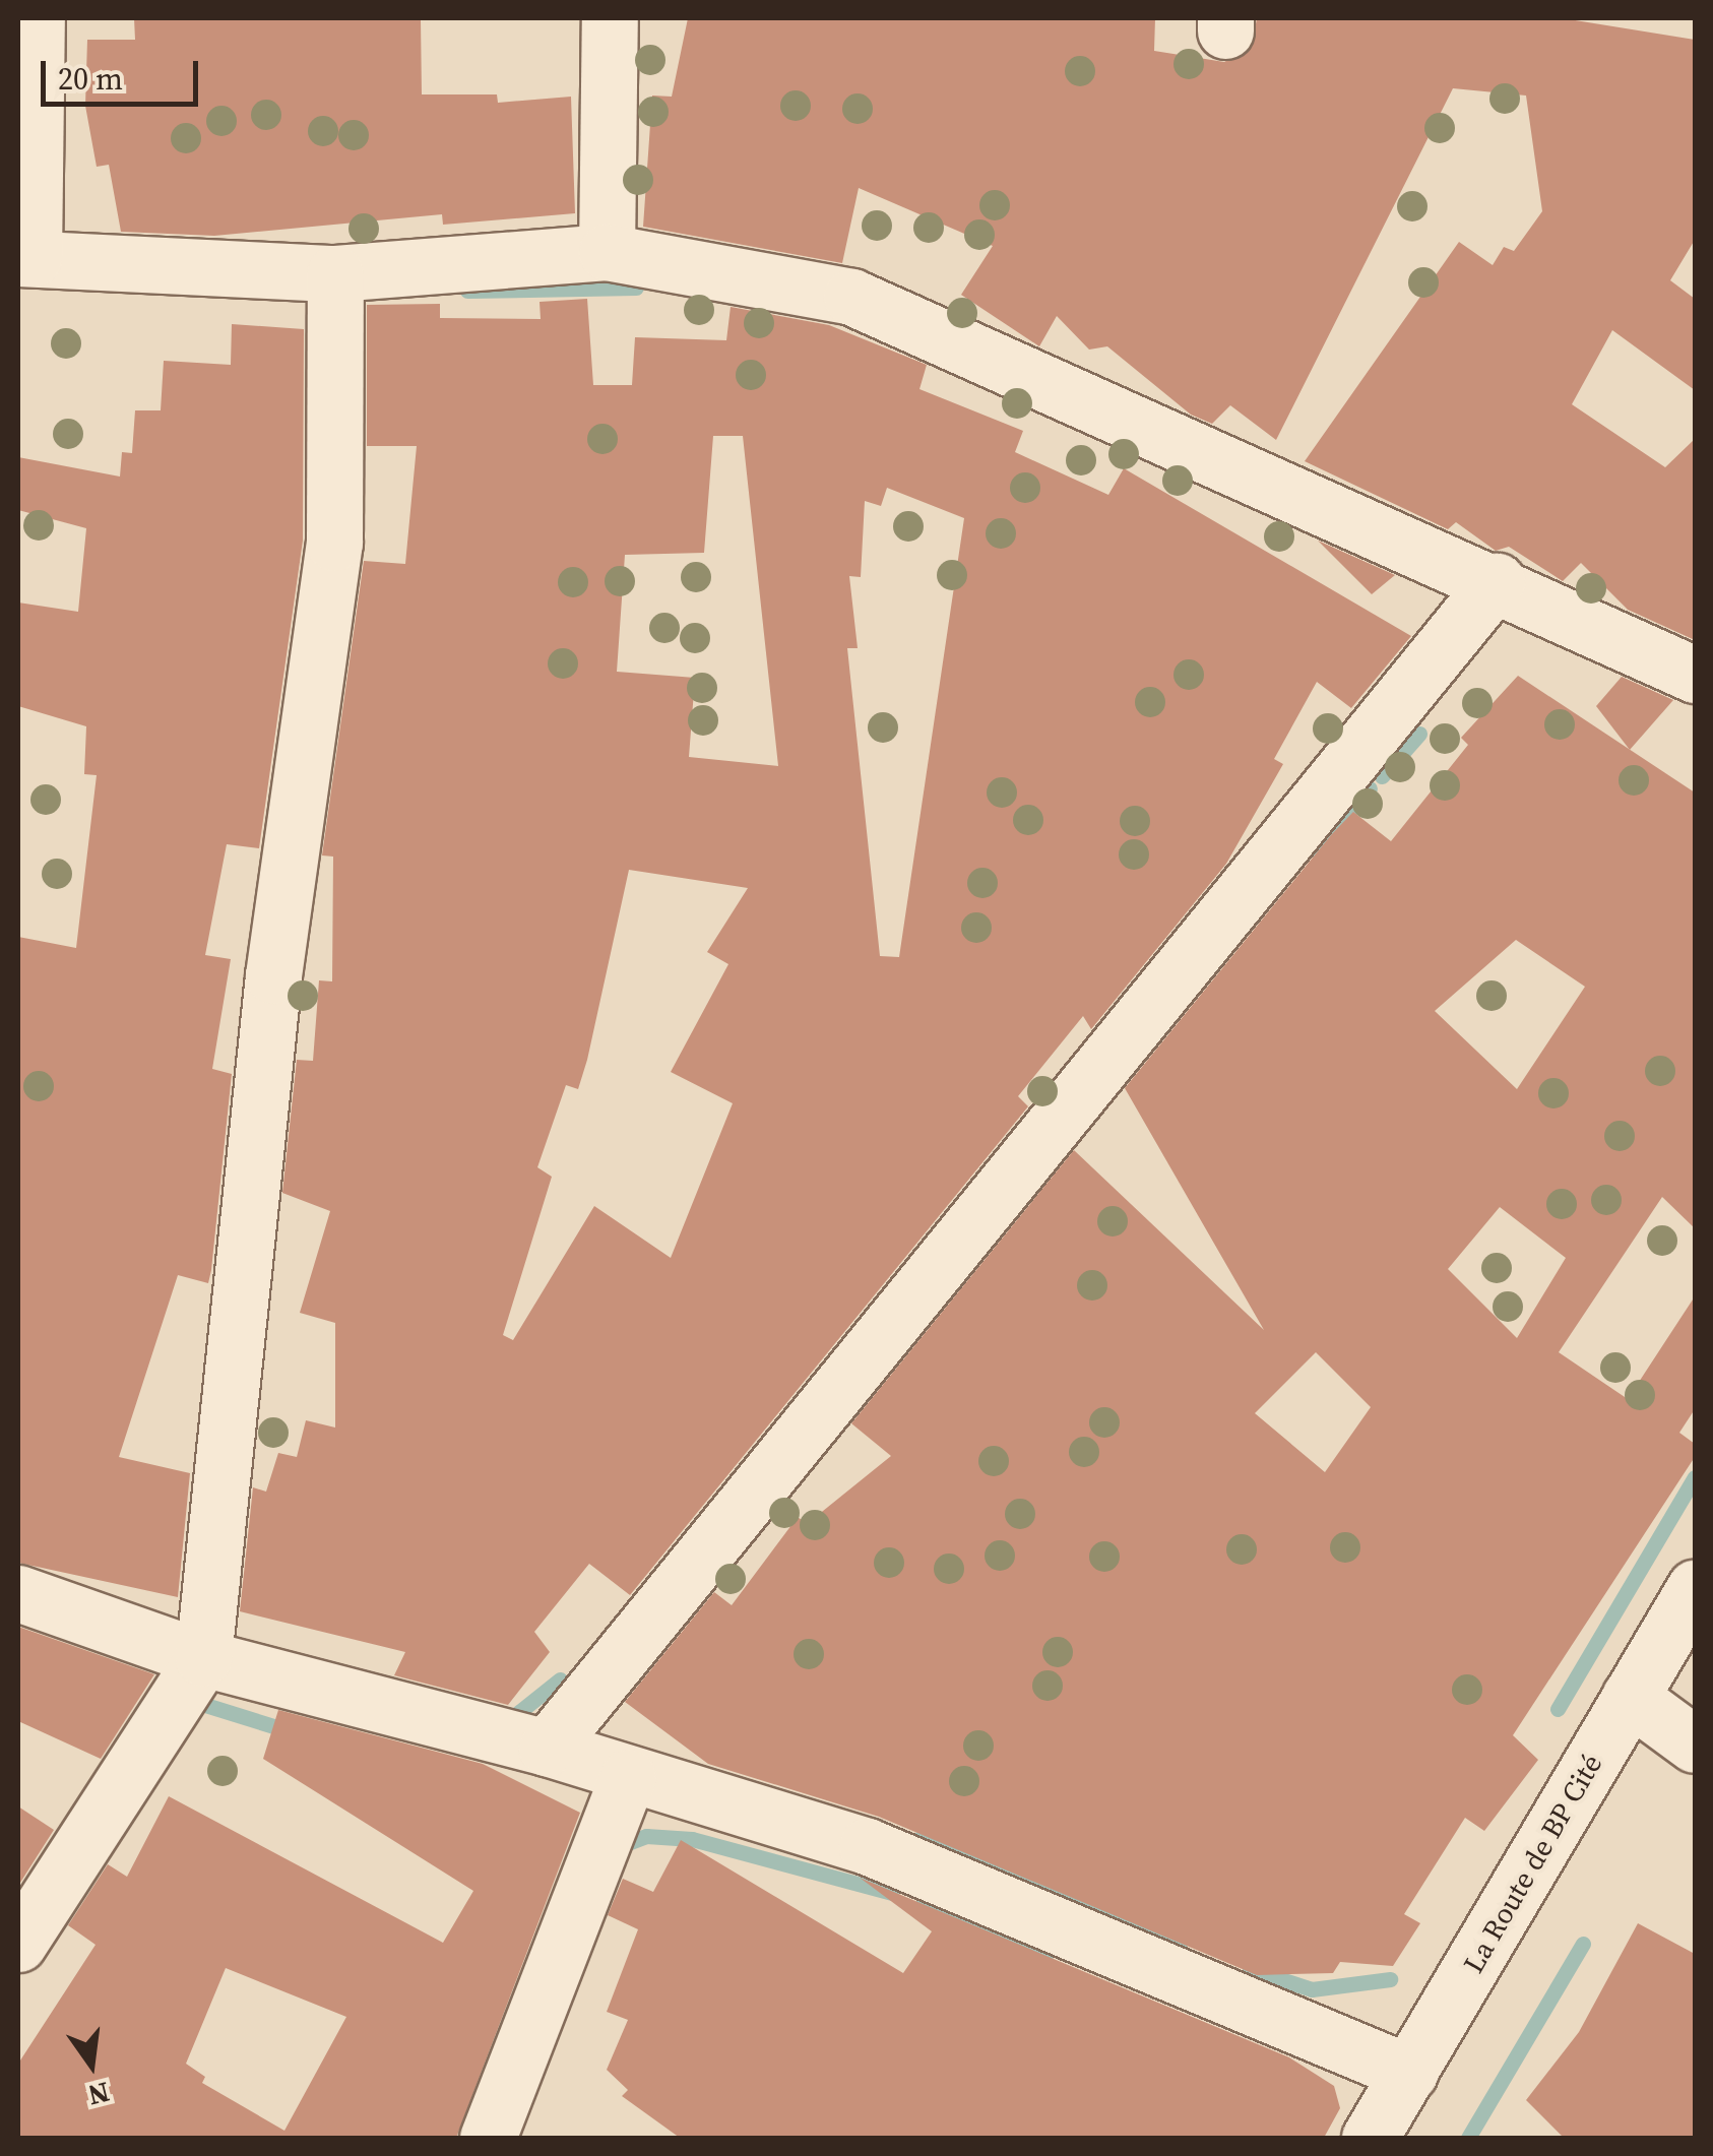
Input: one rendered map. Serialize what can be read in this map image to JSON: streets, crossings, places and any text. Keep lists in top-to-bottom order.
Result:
{
  "streets": {
    "street": ["La Route de BP Cité"]
  },
  "scale_bar": "20 m",
  "north": "bottom"
}
